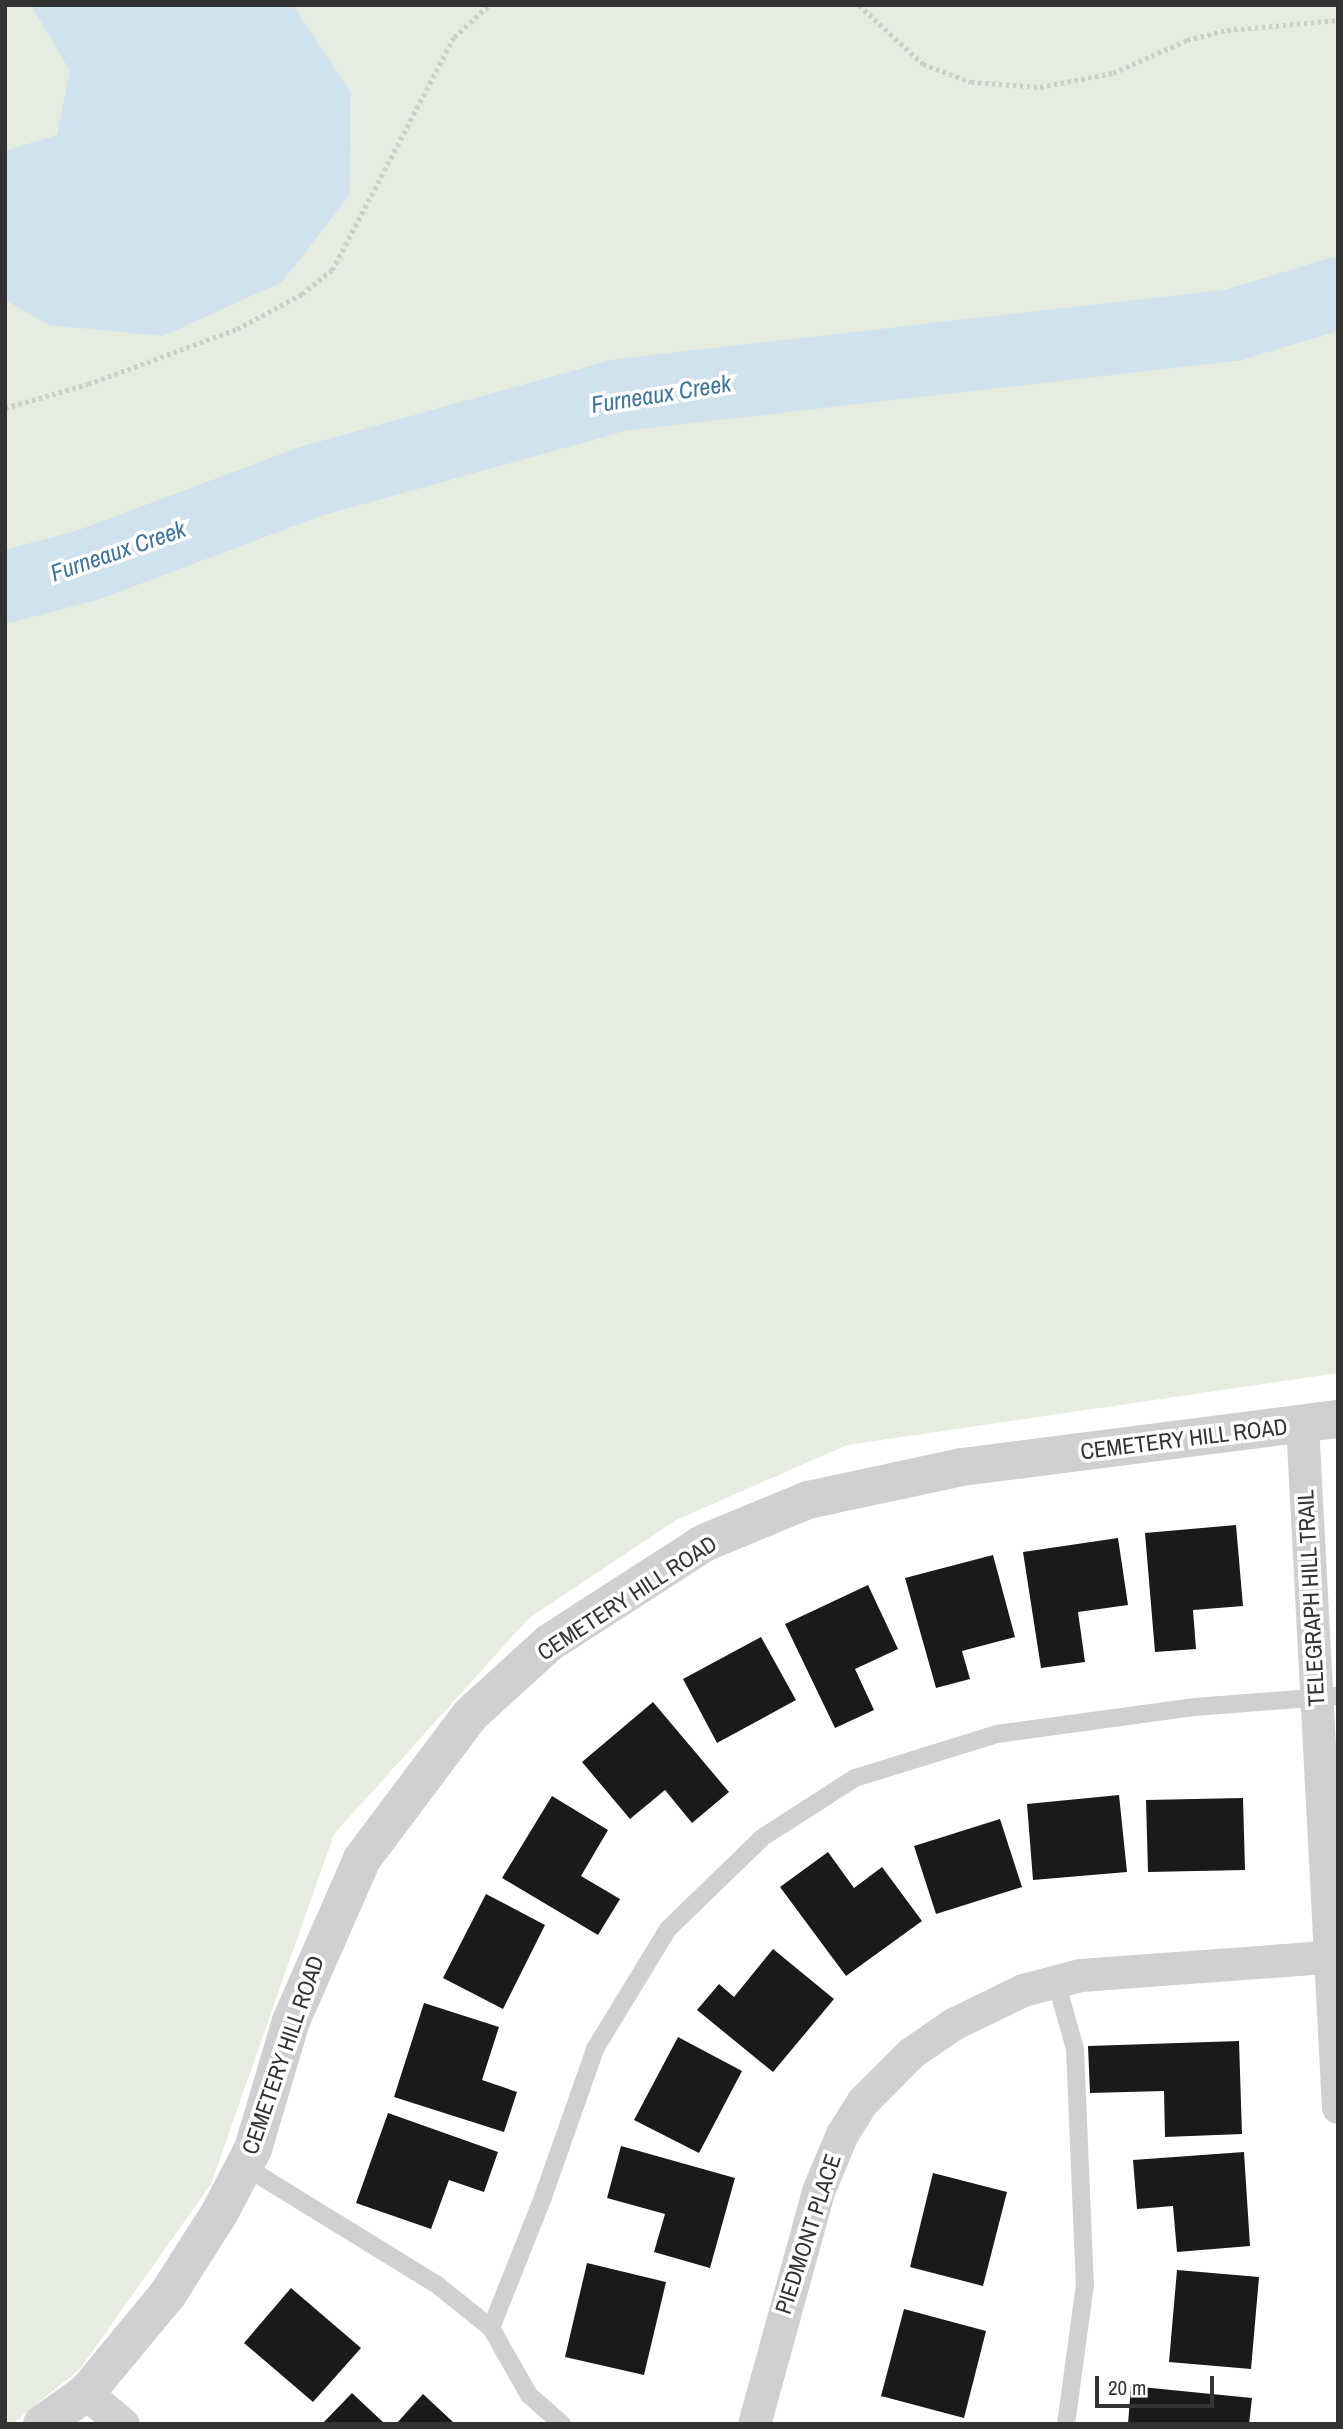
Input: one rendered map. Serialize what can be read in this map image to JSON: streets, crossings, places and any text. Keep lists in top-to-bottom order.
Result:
{
  "streets": {
    "street": ["CEMETERY HILL ROAD", "TELEGRAPH HILL TRAIL", "PIEDMONT PLACE"]
  },
  "crossings": [
    ["CEMETERY HILL ROAD", "TELEGRAPH HILL TRAIL"],
    ["TELEGRAPH HILL TRAIL", "PIEDMONT PLACE"]
  ],
  "water": ["Furneaux Creek"],
  "scale_bar": "20 m"
}
